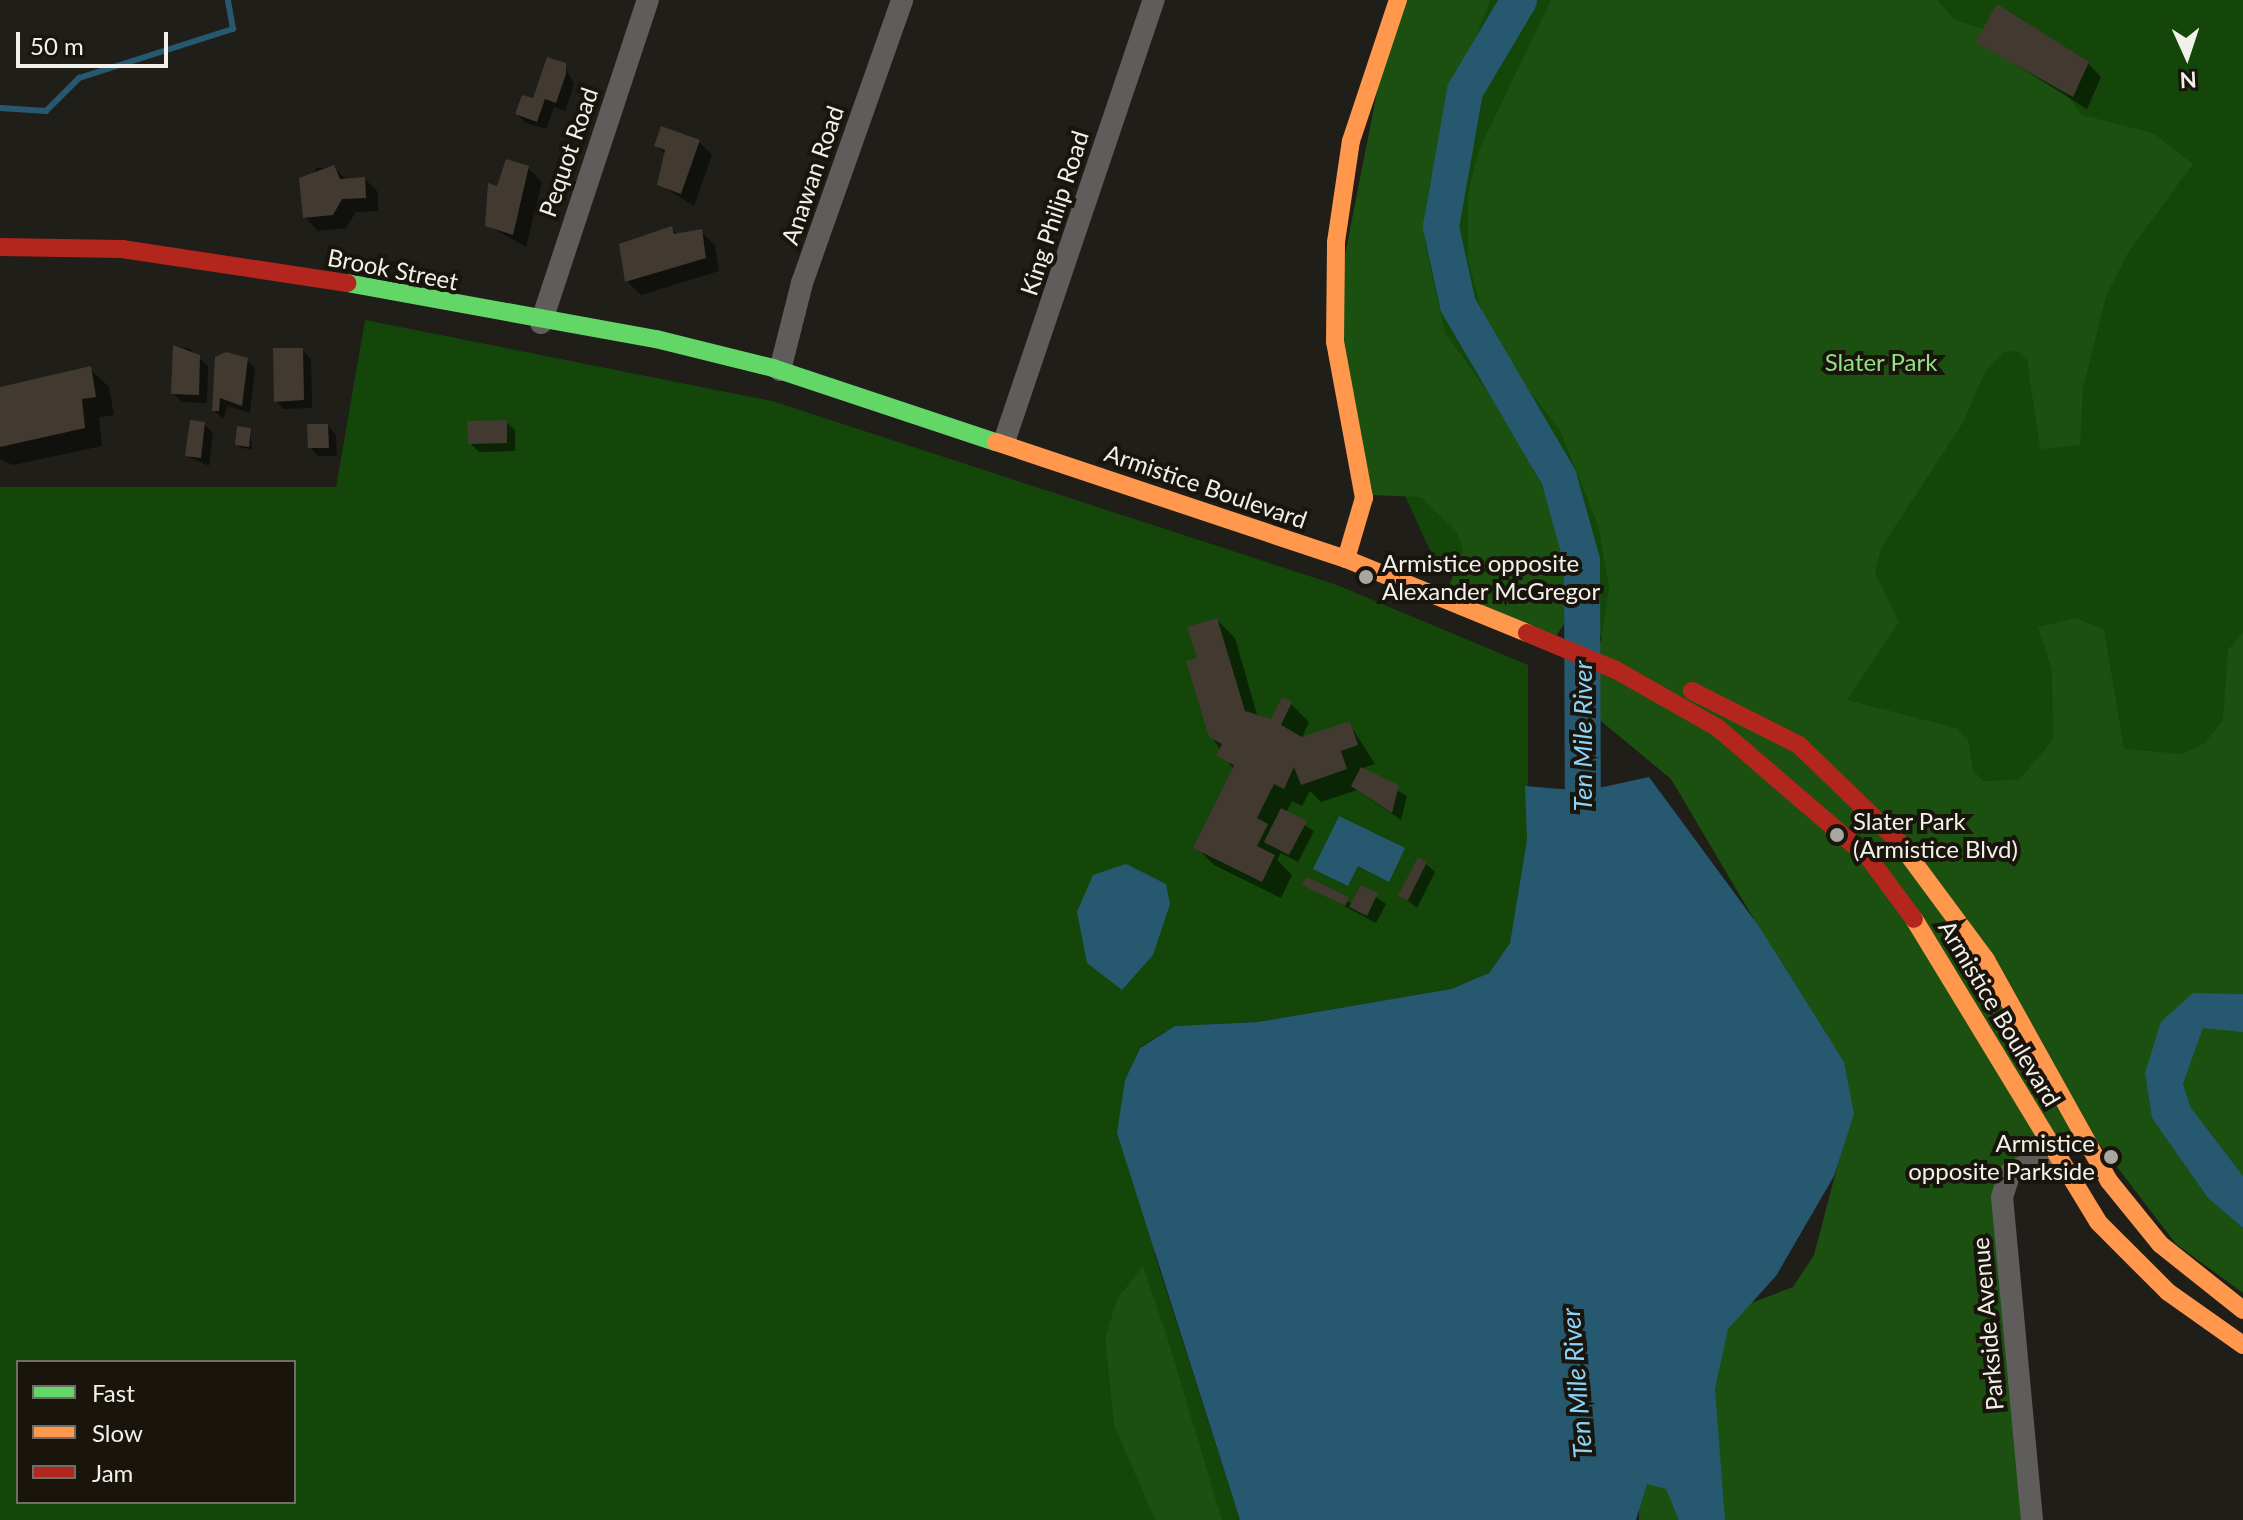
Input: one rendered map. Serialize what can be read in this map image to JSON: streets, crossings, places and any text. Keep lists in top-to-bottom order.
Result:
{
  "streets": {
    "main road": ["Brook Street", "Armistice Boulevard"],
    "street": [
      "Pequot Road",
      "Anawan Road",
      "King Philip Road",
      "Parkside Avenue"
    ]
  },
  "crossings": [
    ["Pequot Road", "Brook Street"],
    ["Anawan Road", "Brook Street"],
    ["Anawan Road", "Armistice Boulevard"],
    ["King Philip Road", "Armistice Boulevard"],
    ["Brook Street", "Armistice Boulevard"],
    ["Armistice Boulevard", "Parkside Avenue"]
  ],
  "water": ["Ten Mile River"],
  "parks": ["Slater Park"],
  "places": ["Armistice opposite Alexander McGregor", "Slater Park (Armistice Blvd)", "Armistice opposite Parkside"],
  "legend": ["Fast", "Slow", "Jam"],
  "scale_bar": "50 m",
  "north": "bottom"
}
